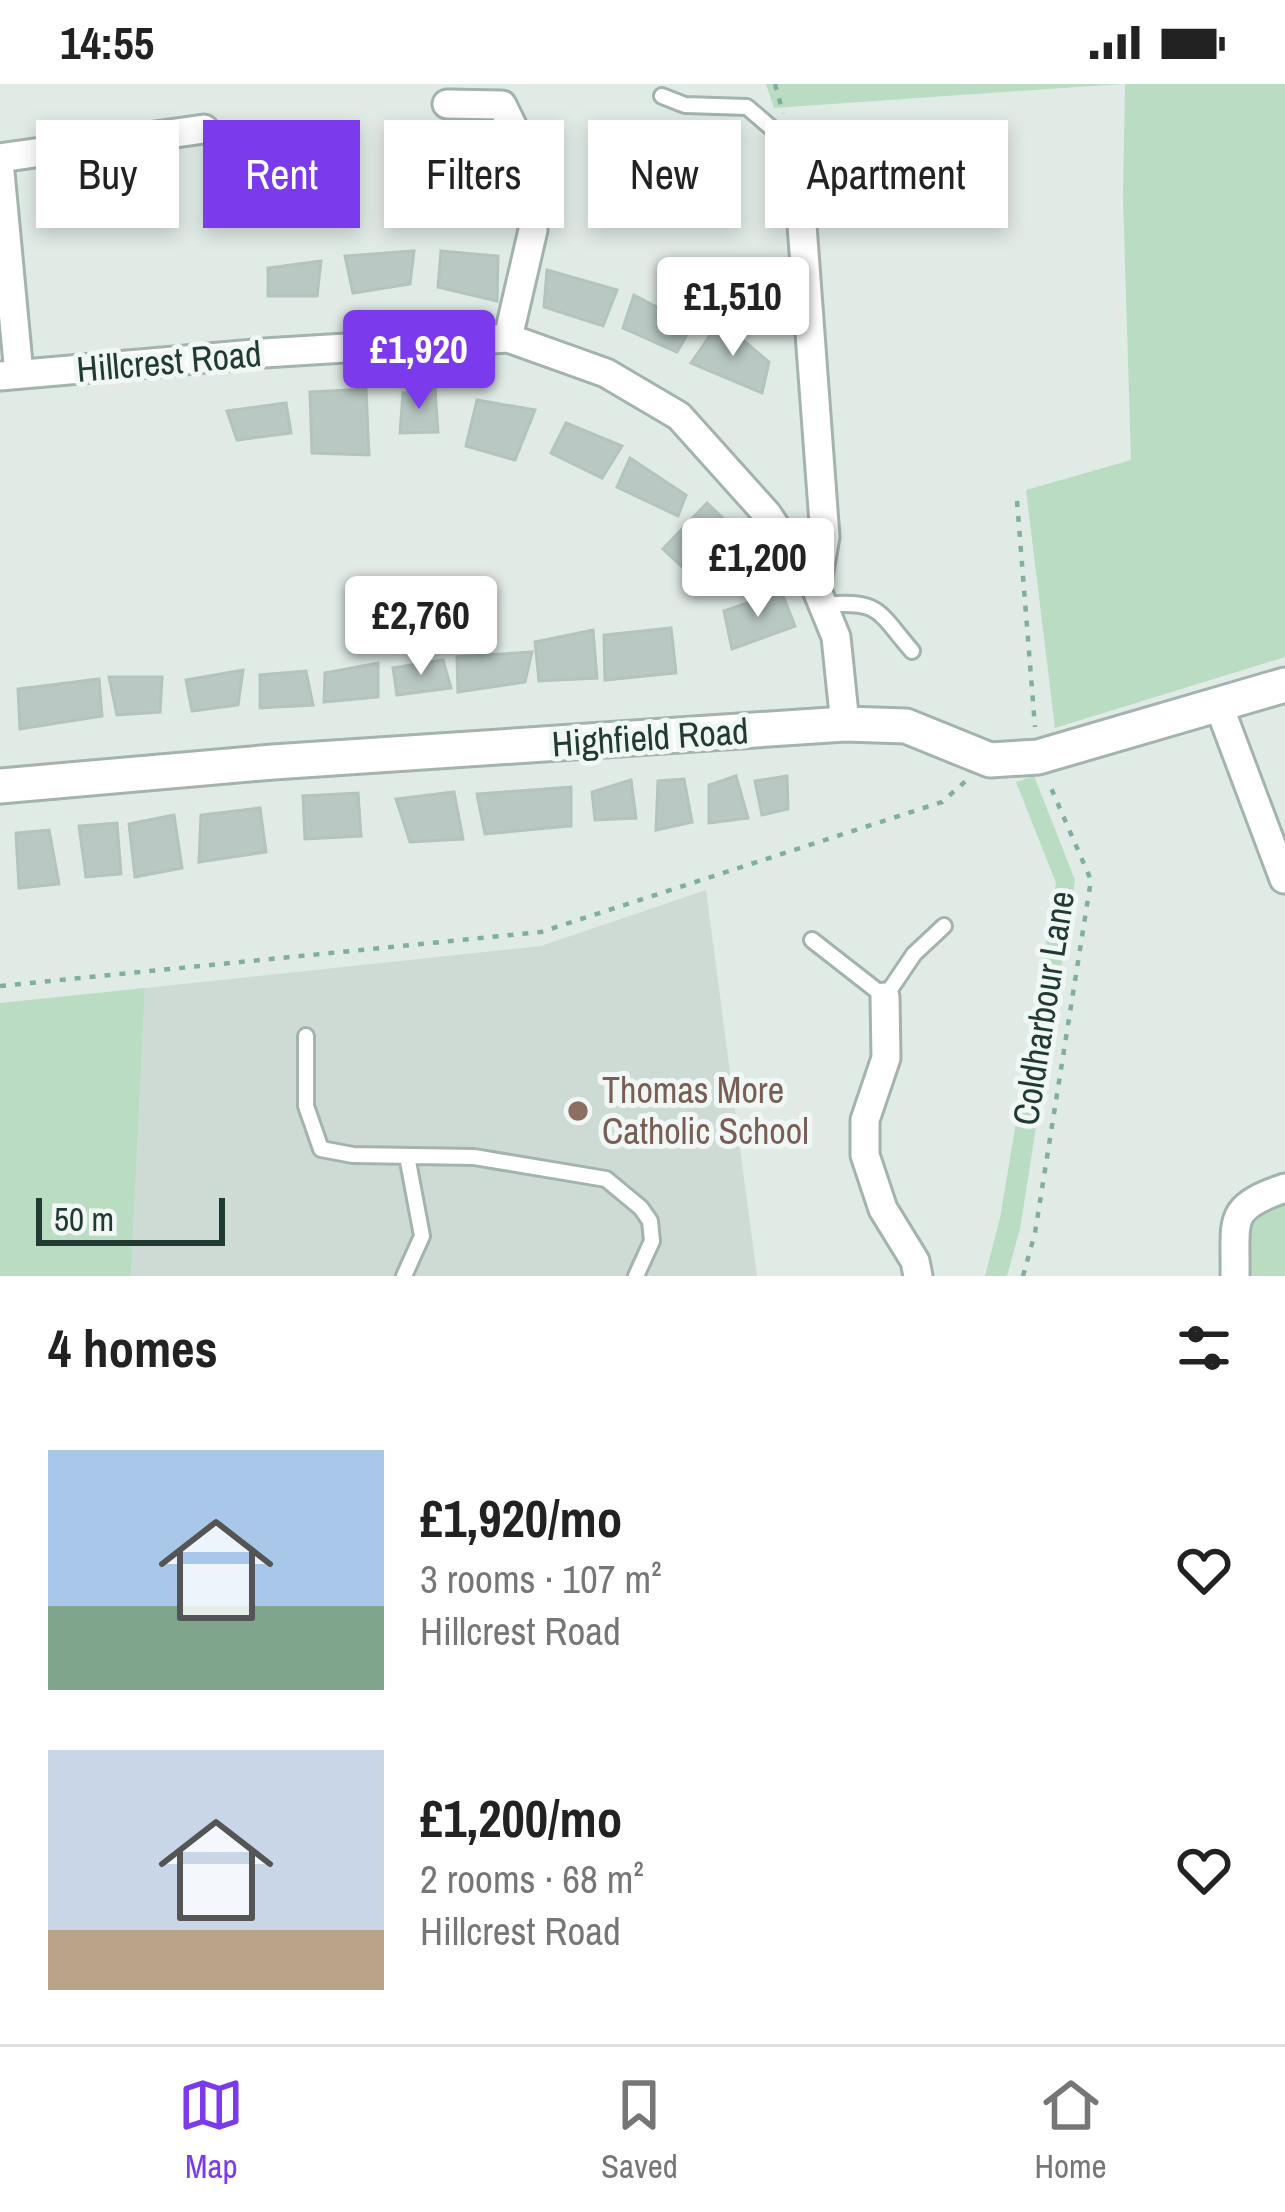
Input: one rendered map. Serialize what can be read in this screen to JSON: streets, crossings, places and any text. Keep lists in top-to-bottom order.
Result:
{
  "streets": {
    "street": ["Hillcrest Road", "Highfield Road"],
    "path": ["Coldharbour Lane"]
  },
  "crossings": [
    ["Hillcrest Road", "Highfield Road"],
    ["Highfield Road", "Coldharbour Lane"]
  ],
  "places": ["Thomas More Catholic School"],
  "scale_bar": "50 m",
  "page": {
    "status": "14:55",
    "chip": [
      "Buy",
      "Rent",
      "Filters",
      "New",
      "Apartment"
    ],
    "price": [
      "£1,510",
      "£1,920",
      "£1,200",
      "£2,760"
    ],
    "scale": "50 m",
    "heading": "4 homes",
    "list": [
      {
        "name": "£1,920/mo",
        "note": "3 rooms · 107 m² · Hillcrest Road"
      },
      {
        "name": "£1,200/mo",
        "note": "2 rooms · 68 m² · Hillcrest Road"
      }
    ],
    "tabs": ["Map", "Saved", "Home"]
  }
}
